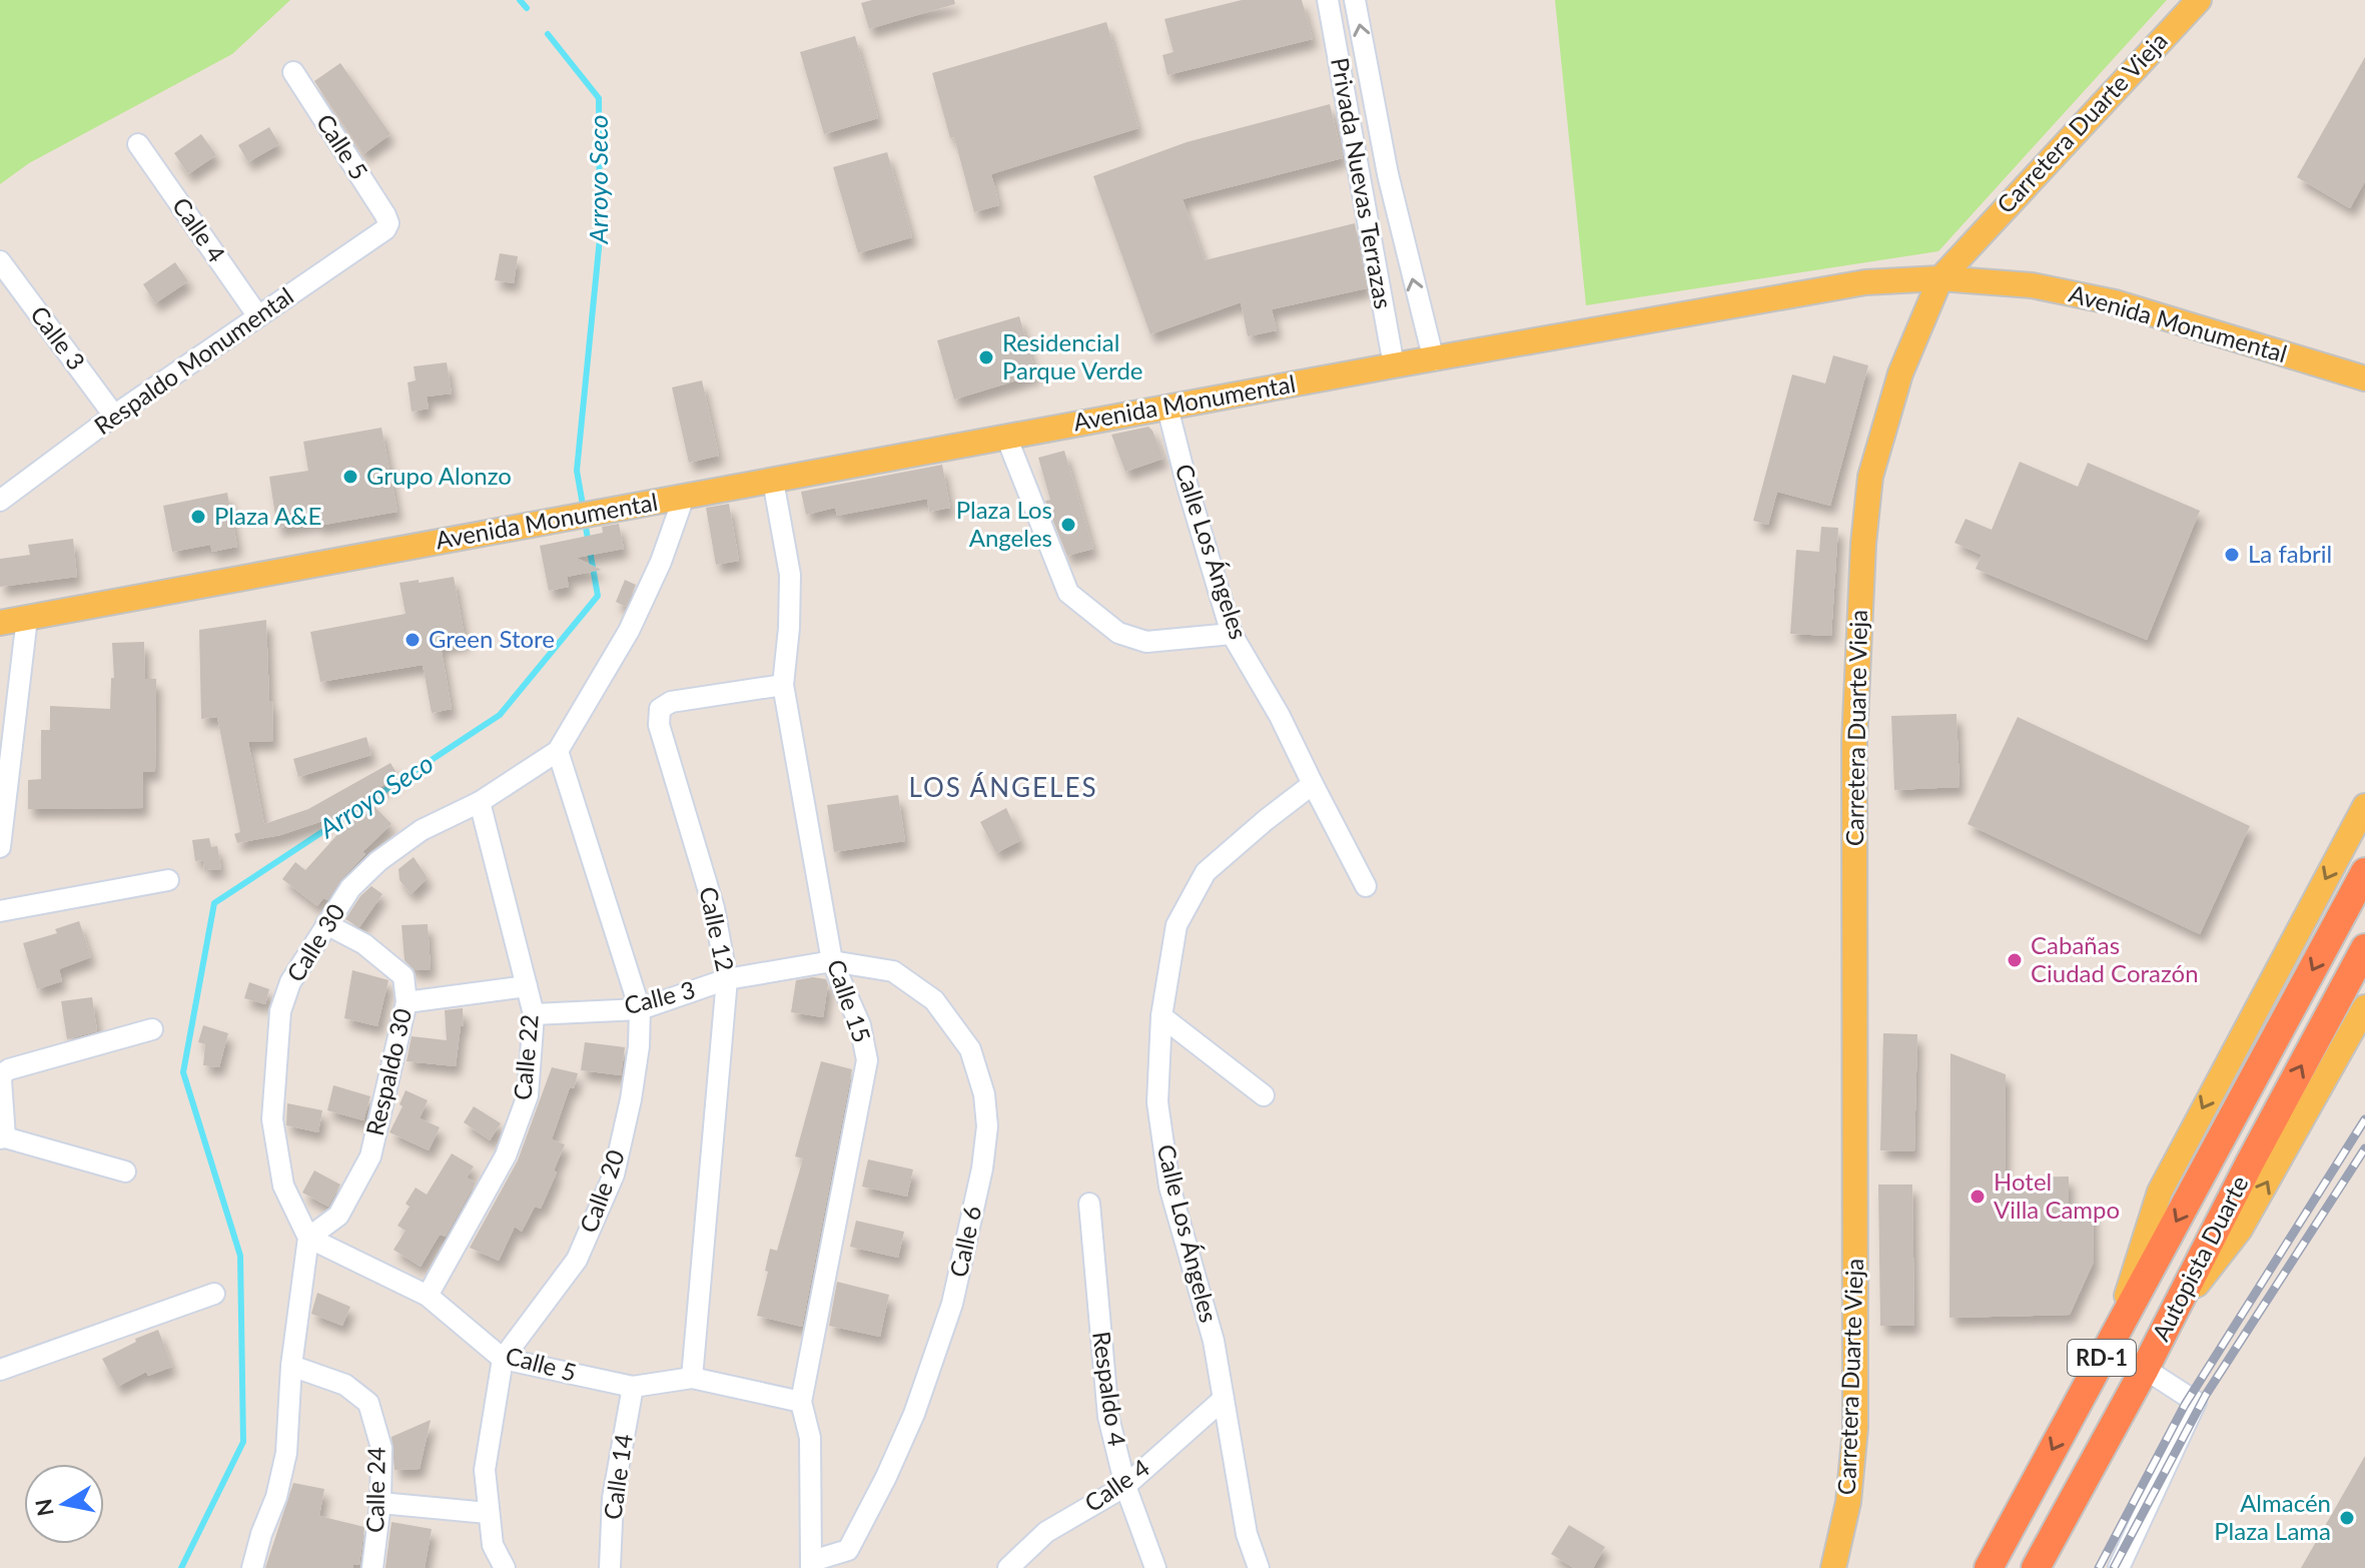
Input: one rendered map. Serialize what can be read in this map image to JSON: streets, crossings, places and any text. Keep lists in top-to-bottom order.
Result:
{
  "streets": {
    "highway": ["Autopista Duarte", "RD-1"],
    "main road": ["Carretera Duarte Vieja", "Avenida Monumental"],
    "street": [
      "Calle 5",
      "Privada Nuevas Terrazas",
      "Calle 4",
      "Calle 3",
      "Respaldo Monumental",
      "Calle Los Ángeles",
      "Calle 12",
      "Calle 30",
      "Calle 15",
      "Calle 22",
      "Respaldo 30",
      "Calle 20",
      "Calle 6",
      "Respaldo 4",
      "Calle 14",
      "Calle 24"
    ]
  },
  "crossings": [
    ["Carretera Duarte Vieja", "Avenida Monumental"],
    ["Calle 5", "Respaldo Monumental"],
    ["Calle 5", "Calle 12"],
    ["Calle 5", "Calle 30"],
    ["Calle 5", "Calle 15"],
    ["Calle 5", "Calle 22"],
    ["Calle 5", "Respaldo 30"],
    ["Calle 5", "Calle 20"],
    ["Calle 5", "Calle 14"],
    ["Privada Nuevas Terrazas", "Avenida Monumental"],
    ["Calle 4", "Respaldo Monumental"],
    ["Calle 4", "Calle Los Ángeles"],
    ["Calle 4", "Respaldo 4"],
    ["Avenida Monumental", "Calle Los Ángeles"],
    ["Avenida Monumental", "Calle 30"],
    ["Avenida Monumental", "Calle 15"],
    ["Calle 3", "Respaldo Monumental"],
    ["Calle 3", "Calle 12"],
    ["Calle 3", "Calle 15"],
    ["Calle 3", "Calle 22"],
    ["Calle 3", "Calle 20"],
    ["Calle 3", "Calle 6"],
    ["Calle 12", "Calle 15"],
    ["Calle 30", "Calle 22"],
    ["Calle 30", "Respaldo 30"],
    ["Calle 30", "Calle 20"],
    ["Calle 15", "Calle 6"]
  ],
  "districts": ["LOS ÁNGELES"],
  "water": ["Arroyo Seco"],
  "places": [
    "Residencial Parque Verde",
    "Grupo Alonzo",
    "Plaza A&E",
    "Plaza Los Angeles",
    "La fabril",
    "Green Store",
    "Cabañas Ciudad Corazón",
    "Hotel Villa Campo",
    "Almacén Plaza Lama"
  ],
  "north": "left"
}
